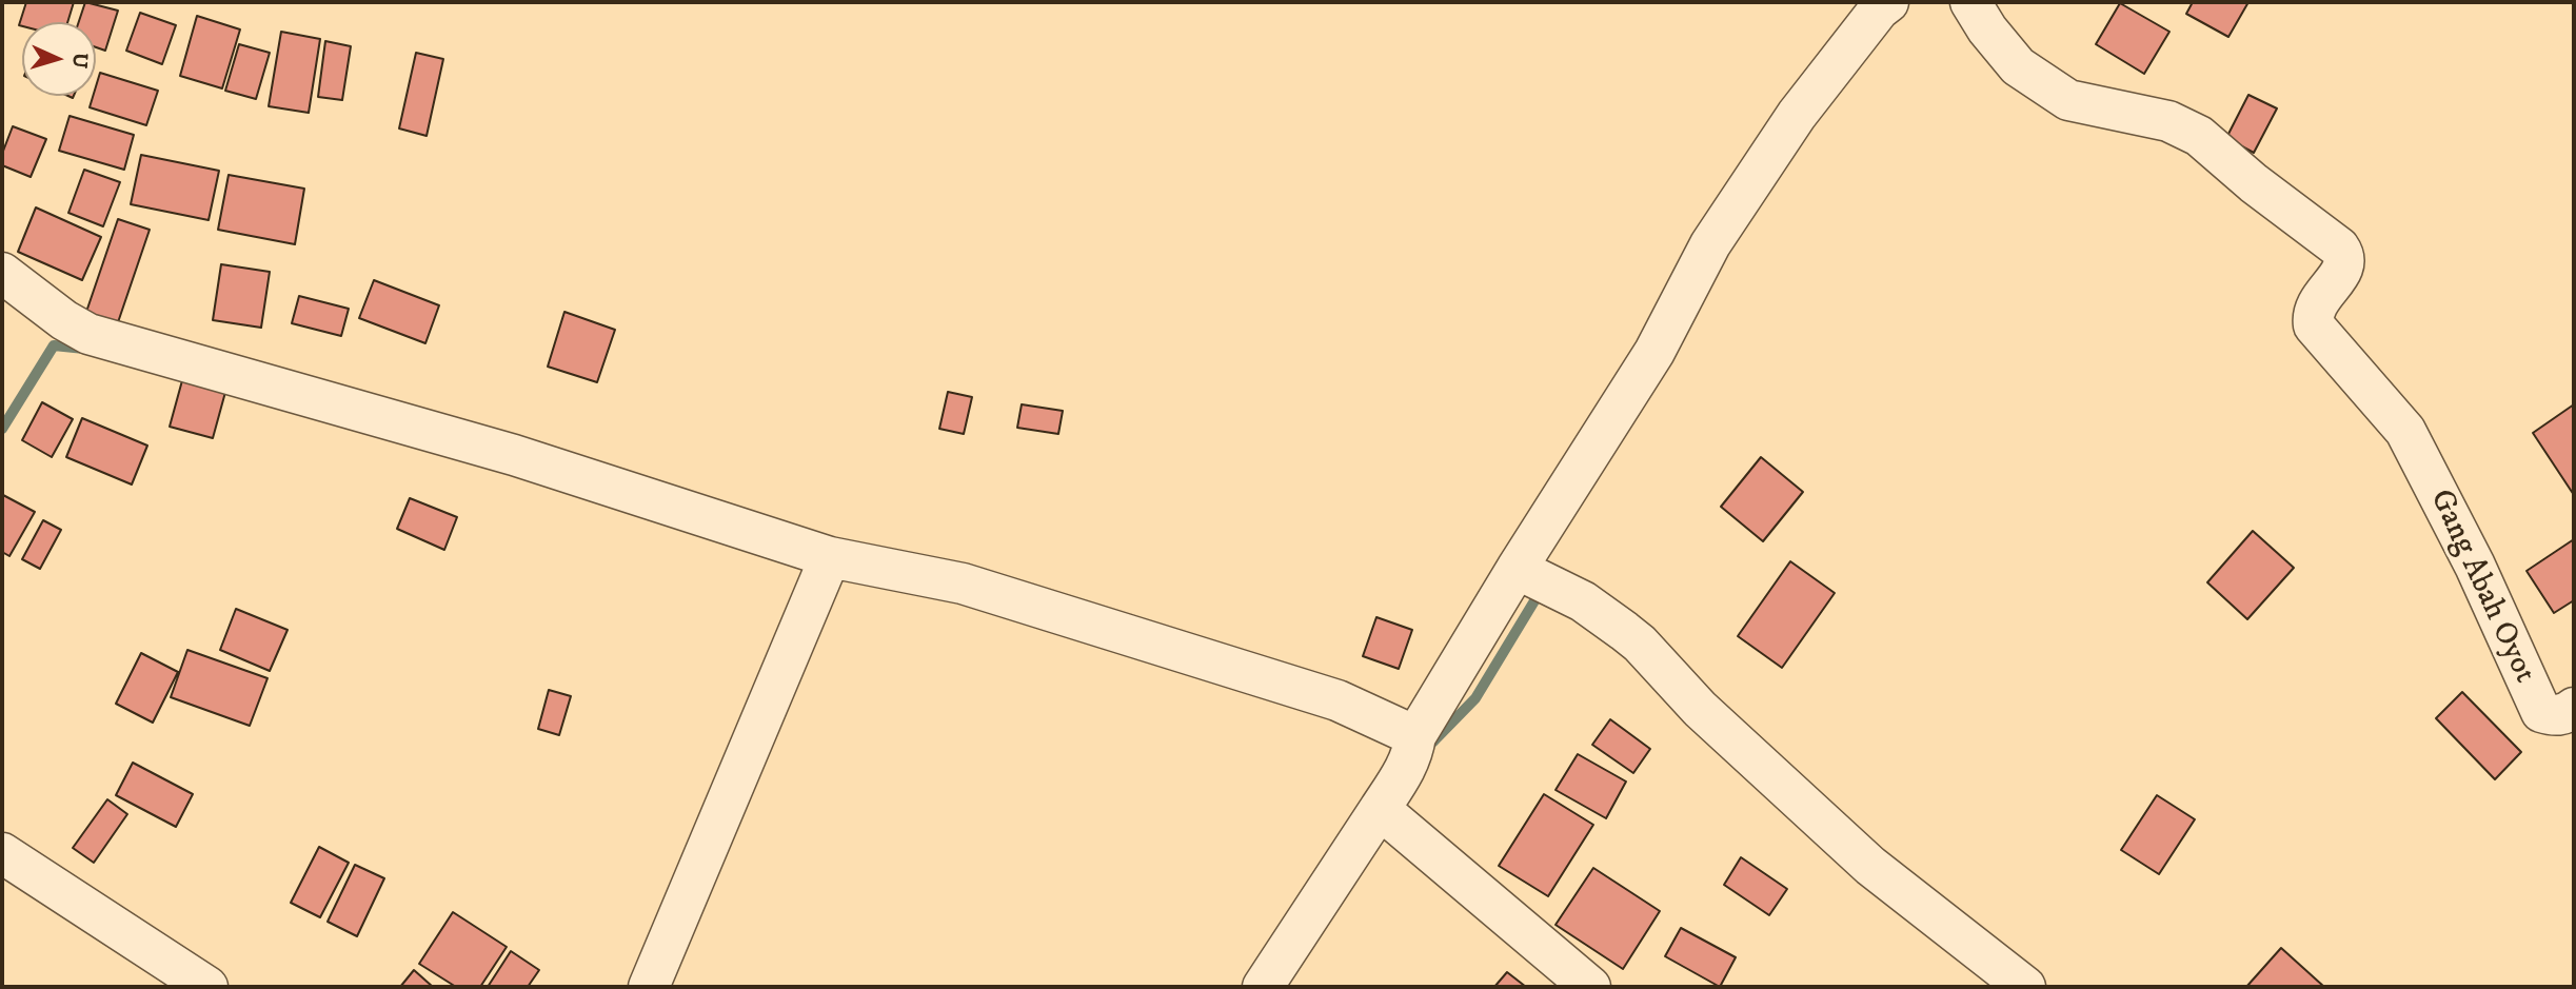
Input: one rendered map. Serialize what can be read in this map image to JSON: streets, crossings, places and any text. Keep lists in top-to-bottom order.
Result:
{
  "streets": {
    "street": ["Gang Abah Oyot"]
  },
  "north": "right"
}
